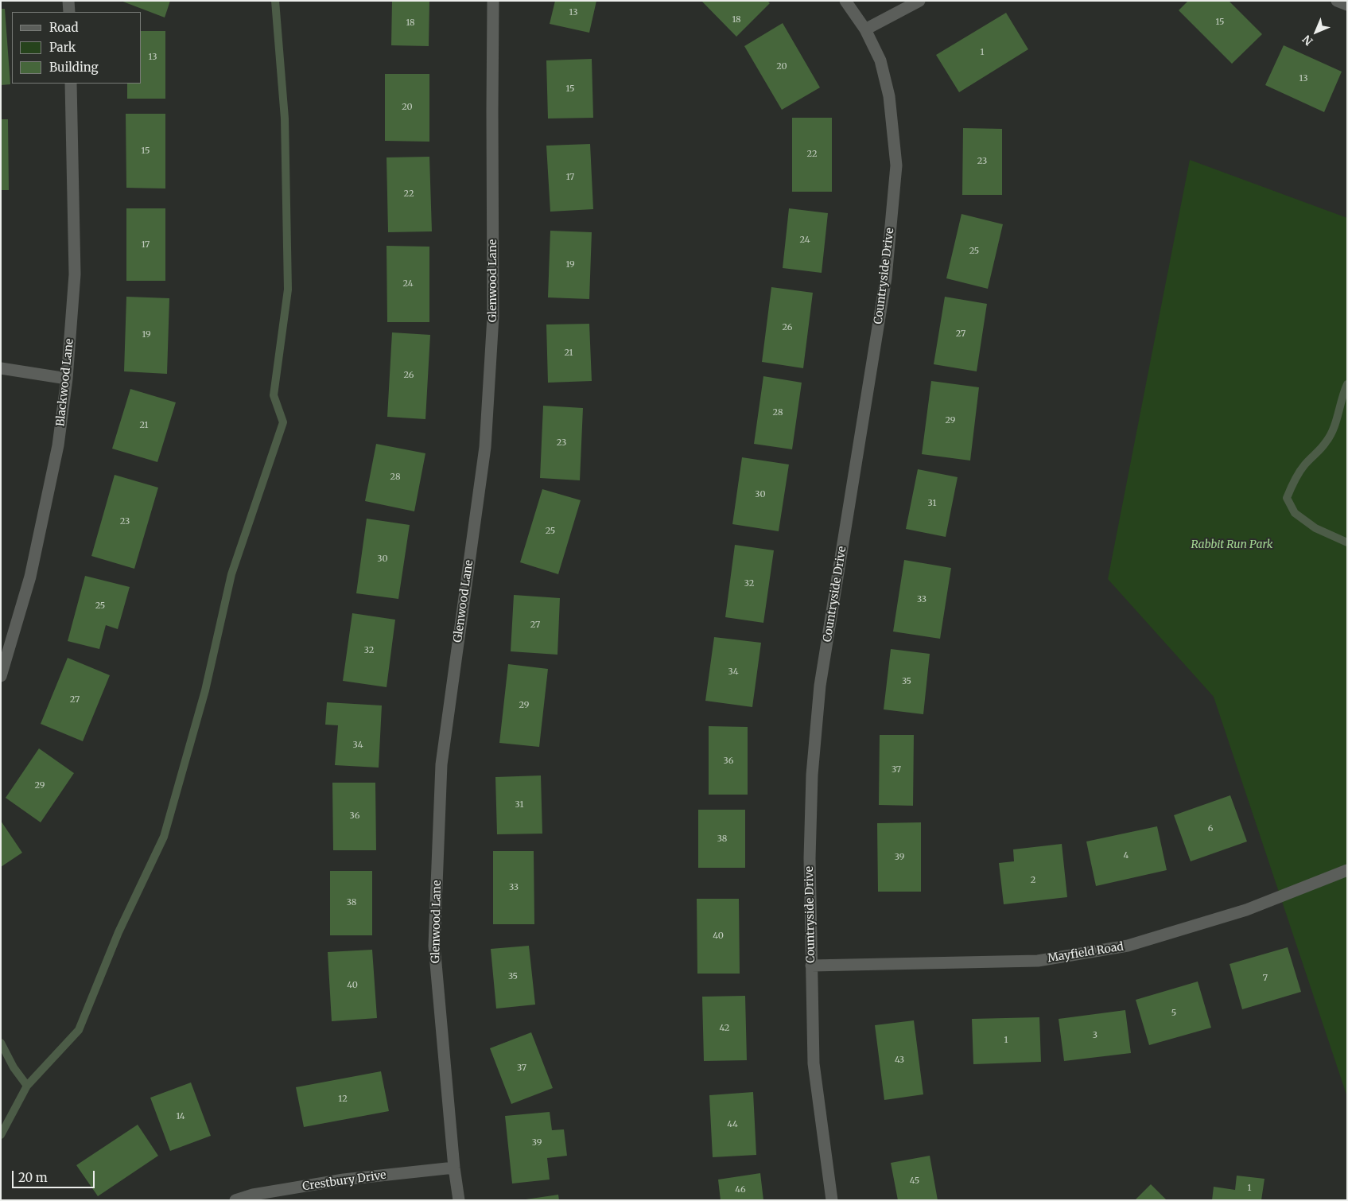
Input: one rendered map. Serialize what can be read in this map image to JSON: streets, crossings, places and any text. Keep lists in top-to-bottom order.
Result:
{
  "streets": {
    "street": [
      "Countryside Drive",
      "Glenwood Lane",
      "Blackwood Lane",
      "Mayfield Road",
      "Crestbury Drive"
    ]
  },
  "crossings": [
    ["Countryside Drive", "Mayfield Road"],
    ["Glenwood Lane", "Crestbury Drive"]
  ],
  "parks": ["Rabbit Run Park"],
  "house_numbers": [
    "13",
    "18",
    "15",
    "18",
    "1",
    "13",
    "20",
    "13",
    "15",
    "20",
    "15",
    "22",
    "23",
    "17",
    "22",
    "24",
    "17",
    "25",
    "19",
    "24",
    "26",
    "27",
    "19",
    "21",
    "26",
    "28",
    "29",
    "21",
    "23",
    "28",
    "30",
    "31",
    "23",
    "25",
    "30",
    "32",
    "33",
    "25",
    "27",
    "32",
    "34",
    "35",
    "27",
    "29",
    "34",
    "36",
    "37",
    "29",
    "31",
    "36",
    "6",
    "38",
    "4",
    "39",
    "2",
    "33",
    "38",
    "40",
    "35",
    "7",
    "40",
    "5",
    "42",
    "3",
    "1",
    "43",
    "37",
    "12",
    "14",
    "44",
    "39",
    "45",
    "1",
    "46"
  ],
  "legend": ["Road", "Park", "Building"],
  "scale_bar": "20 m",
  "north": "bottom left"
}
